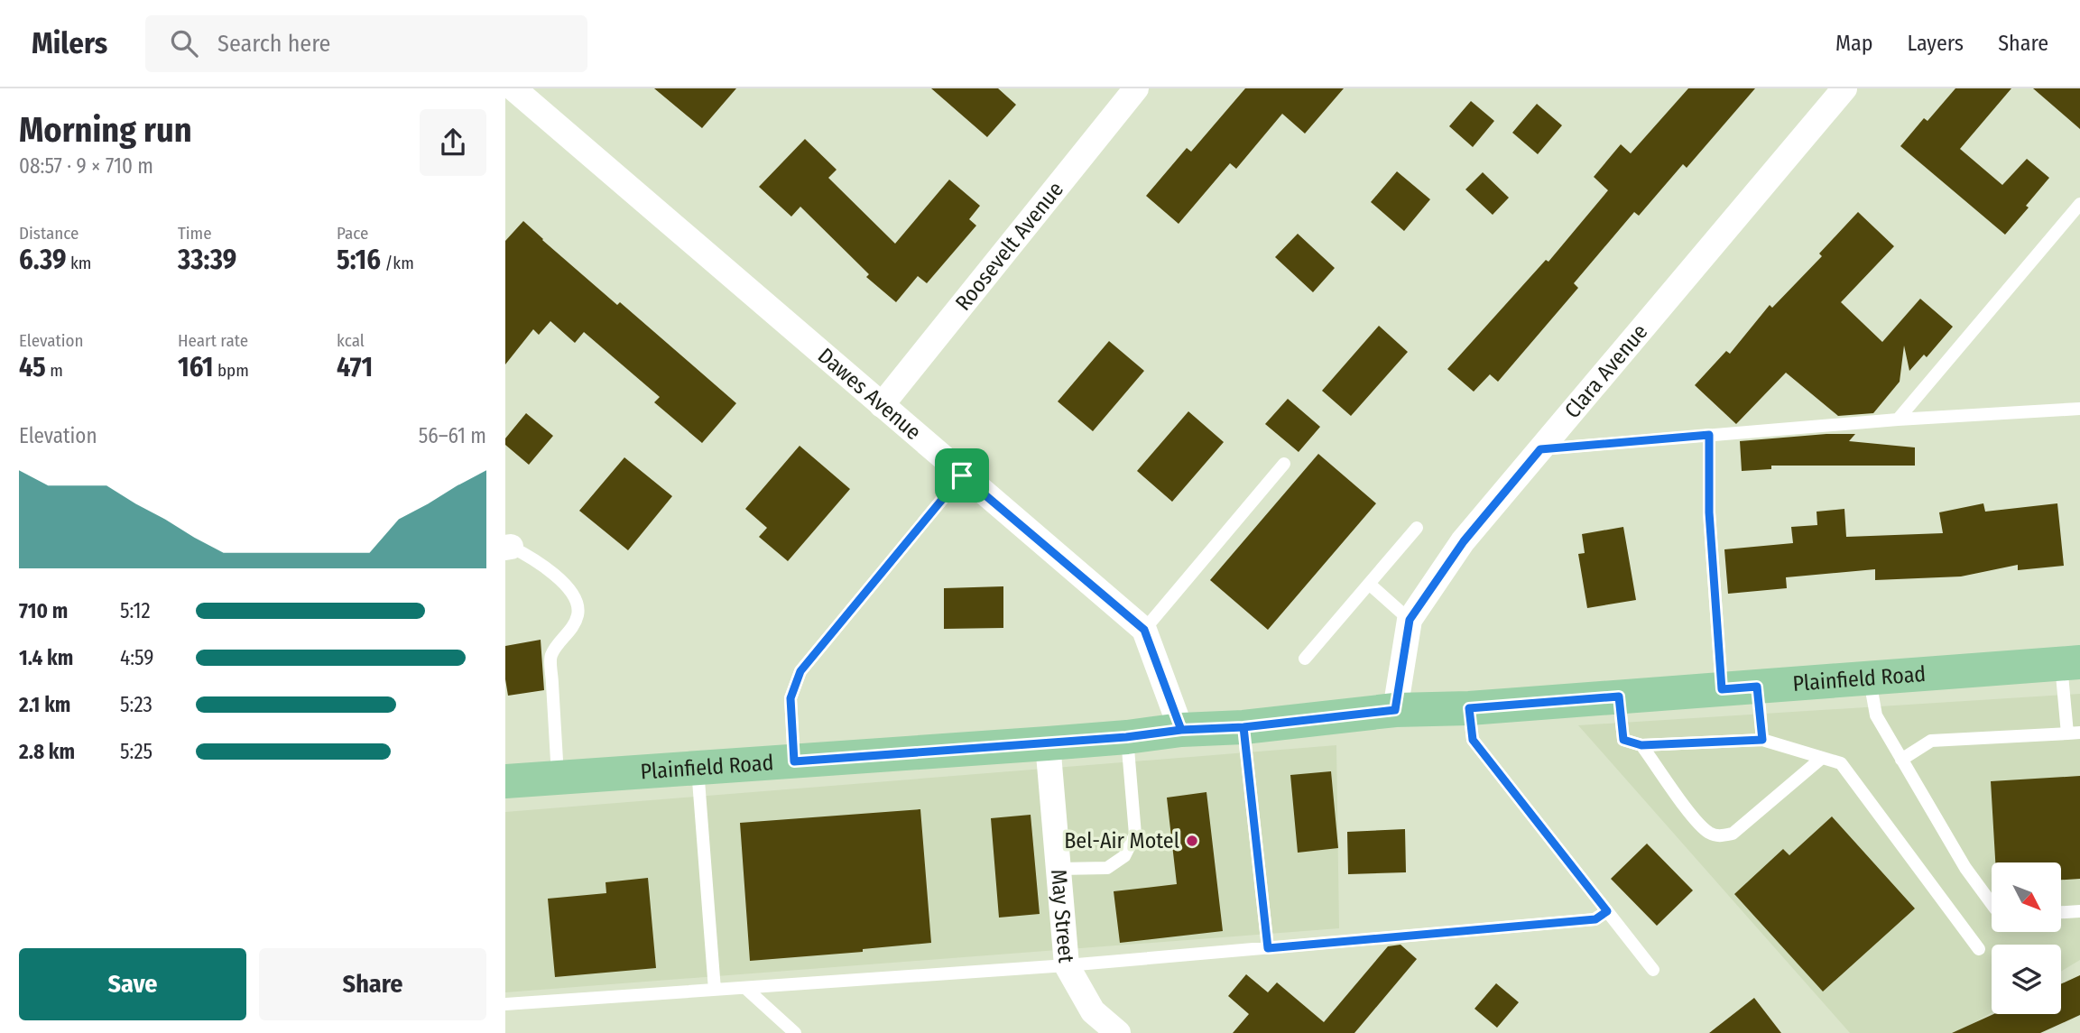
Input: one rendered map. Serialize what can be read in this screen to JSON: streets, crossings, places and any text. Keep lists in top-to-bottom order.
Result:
{
  "streets": {
    "main road": ["Plainfield Road"],
    "street": [
      "Roosevelt Avenue",
      "Clara Avenue",
      "Dawes Avenue",
      "May Street"
    ]
  },
  "crossings": [
    ["Roosevelt Avenue", "Dawes Avenue"],
    ["Clara Avenue", "Plainfield Road"],
    ["Dawes Avenue", "Plainfield Road"],
    ["Plainfield Road", "May Street"]
  ],
  "places": ["Bel-Air Motel"],
  "north": "bottom right",
  "page": {
    "header": "Milers",
    "search": "Search here",
    "nav": ["Map", "Layers", "Share"],
    "heading": ["Morning run", "08:57 · 9 × 710 m"],
    "stats": [
      ["Distance", "6.39 km"],
      ["Time", "33:39"],
      ["Pace", "5:16 /km"],
      ["Elevation", "45 m"],
      ["Heart rate", "161 bpm"],
      ["kcal", "471"]
    ],
    "chart": ["Elevation", "56–61 m"],
    "list": [
      {
        "name": "710 m",
        "note": "5:12"
      },
      {
        "name": "1.4 km",
        "note": "4:59"
      },
      {
        "name": "2.1 km",
        "note": "5:23"
      },
      {
        "name": "2.8 km",
        "note": "5:25"
      }
    ],
    "buttons": ["Save", "Share"]
  }
}
